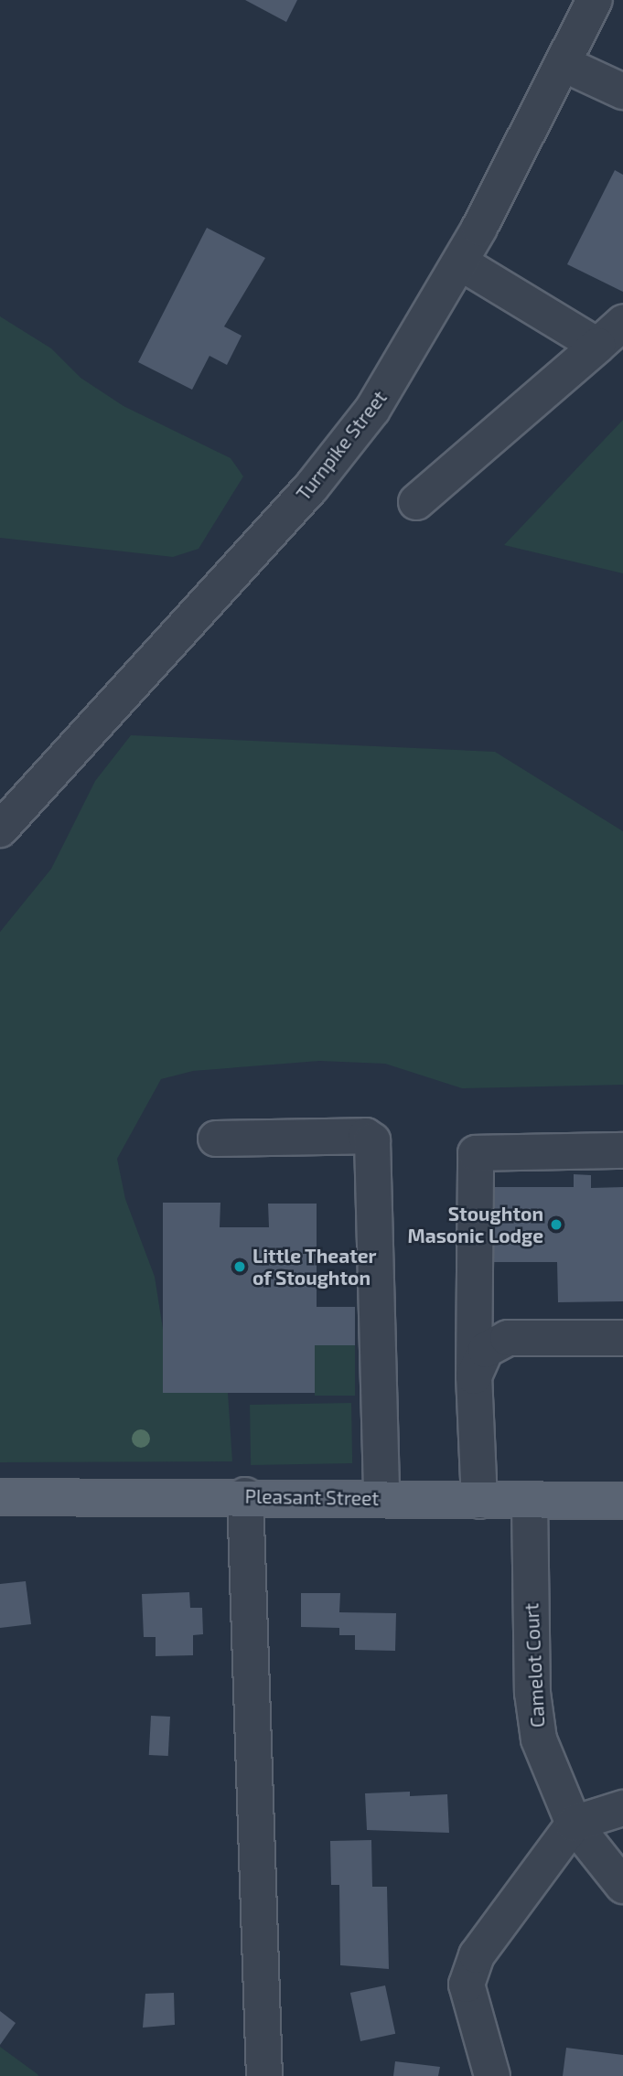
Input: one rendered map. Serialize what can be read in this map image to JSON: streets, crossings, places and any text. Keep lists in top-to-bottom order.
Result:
{
  "streets": {
    "main road": ["Pleasant Street"],
    "street": ["Turnpike Street", "Camelot Court"]
  },
  "crossings": [
    ["Pleasant Street", "Camelot Court"]
  ],
  "places": ["Stoughton Masonic Lodge", "Little Theater of Stoughton"]
}
